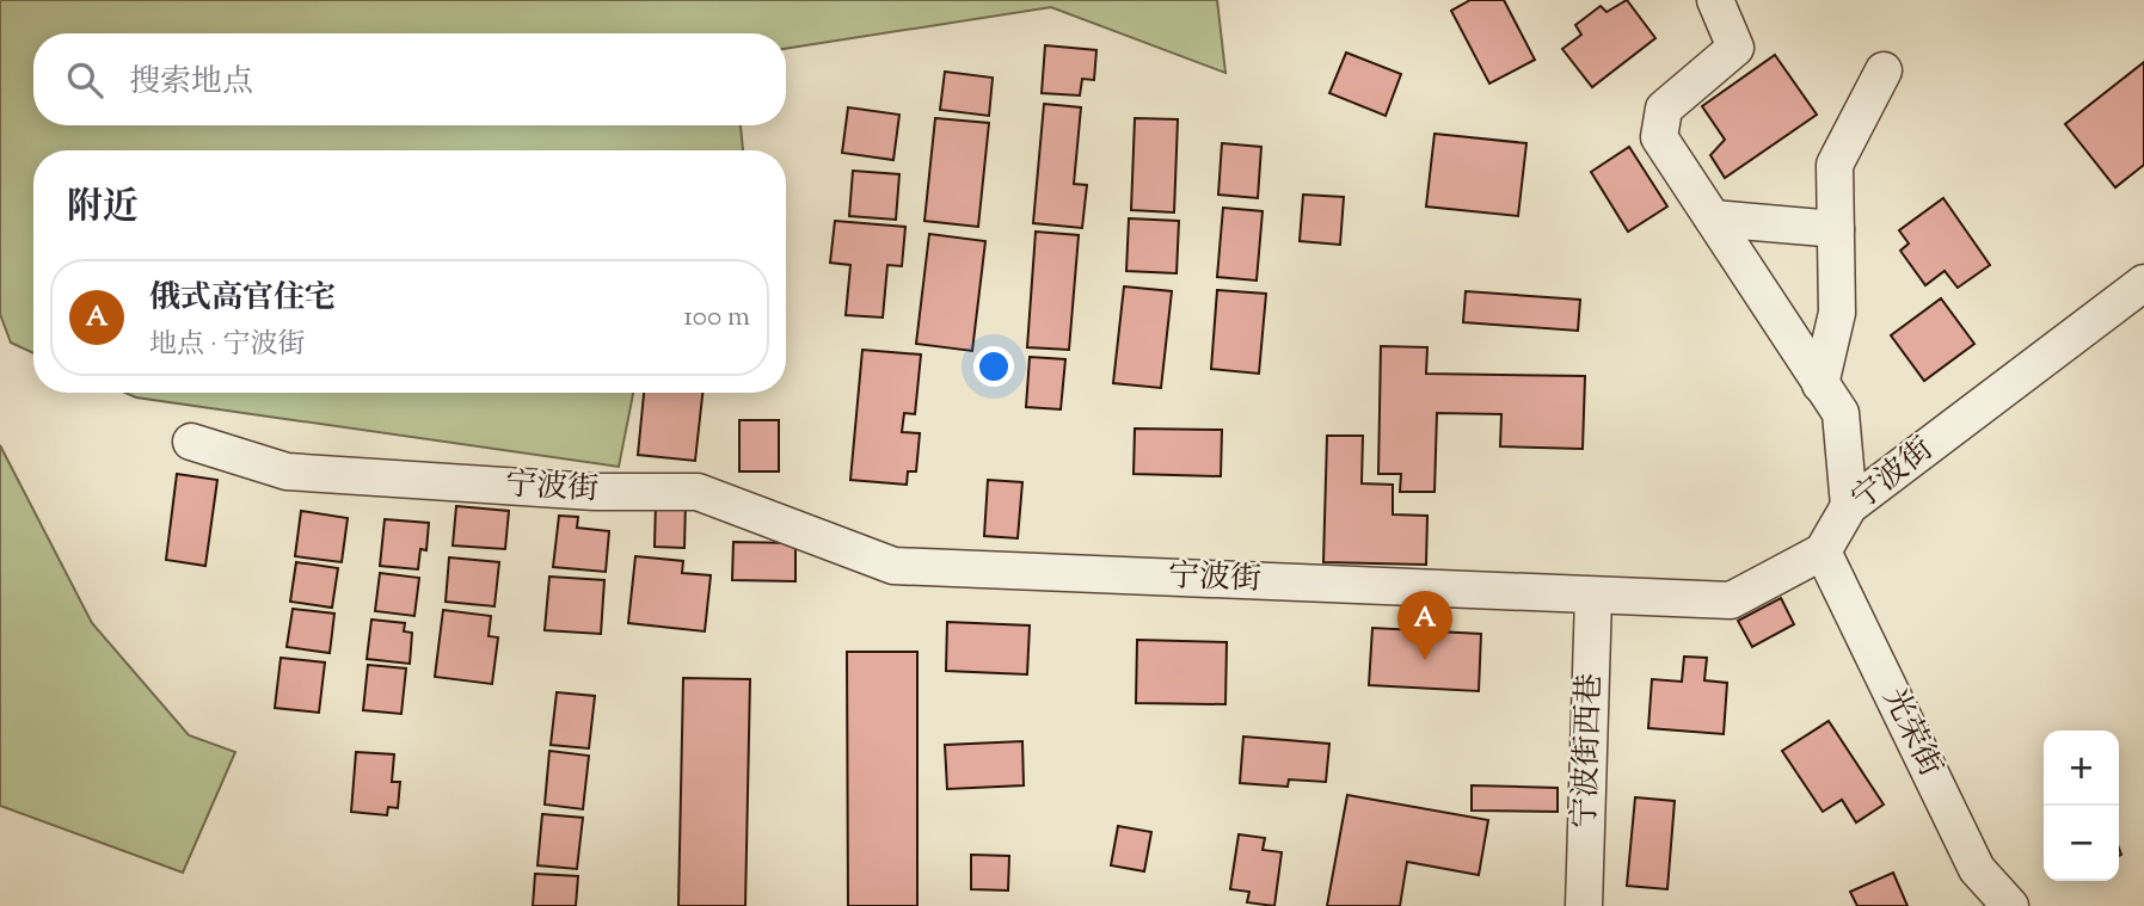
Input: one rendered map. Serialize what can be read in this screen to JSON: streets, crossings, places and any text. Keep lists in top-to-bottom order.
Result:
{
  "streets": {
    "street": ["宁波街", "光荣街", "宁波街西巷"]
  },
  "crossings": [
    ["宁波街", "光荣街"],
    ["宁波街", "宁波街西巷"]
  ],
  "page": {
    "search": "搜索地点",
    "heading": "附近",
    "list": [
      {
        "mark": "A",
        "name": "俄式高官住宅",
        "note": "地点 · 宁波街",
        "value": "100 m"
      }
    ],
    "pins": "A",
    "map_buttons": ["+", "−"]
  }
}
